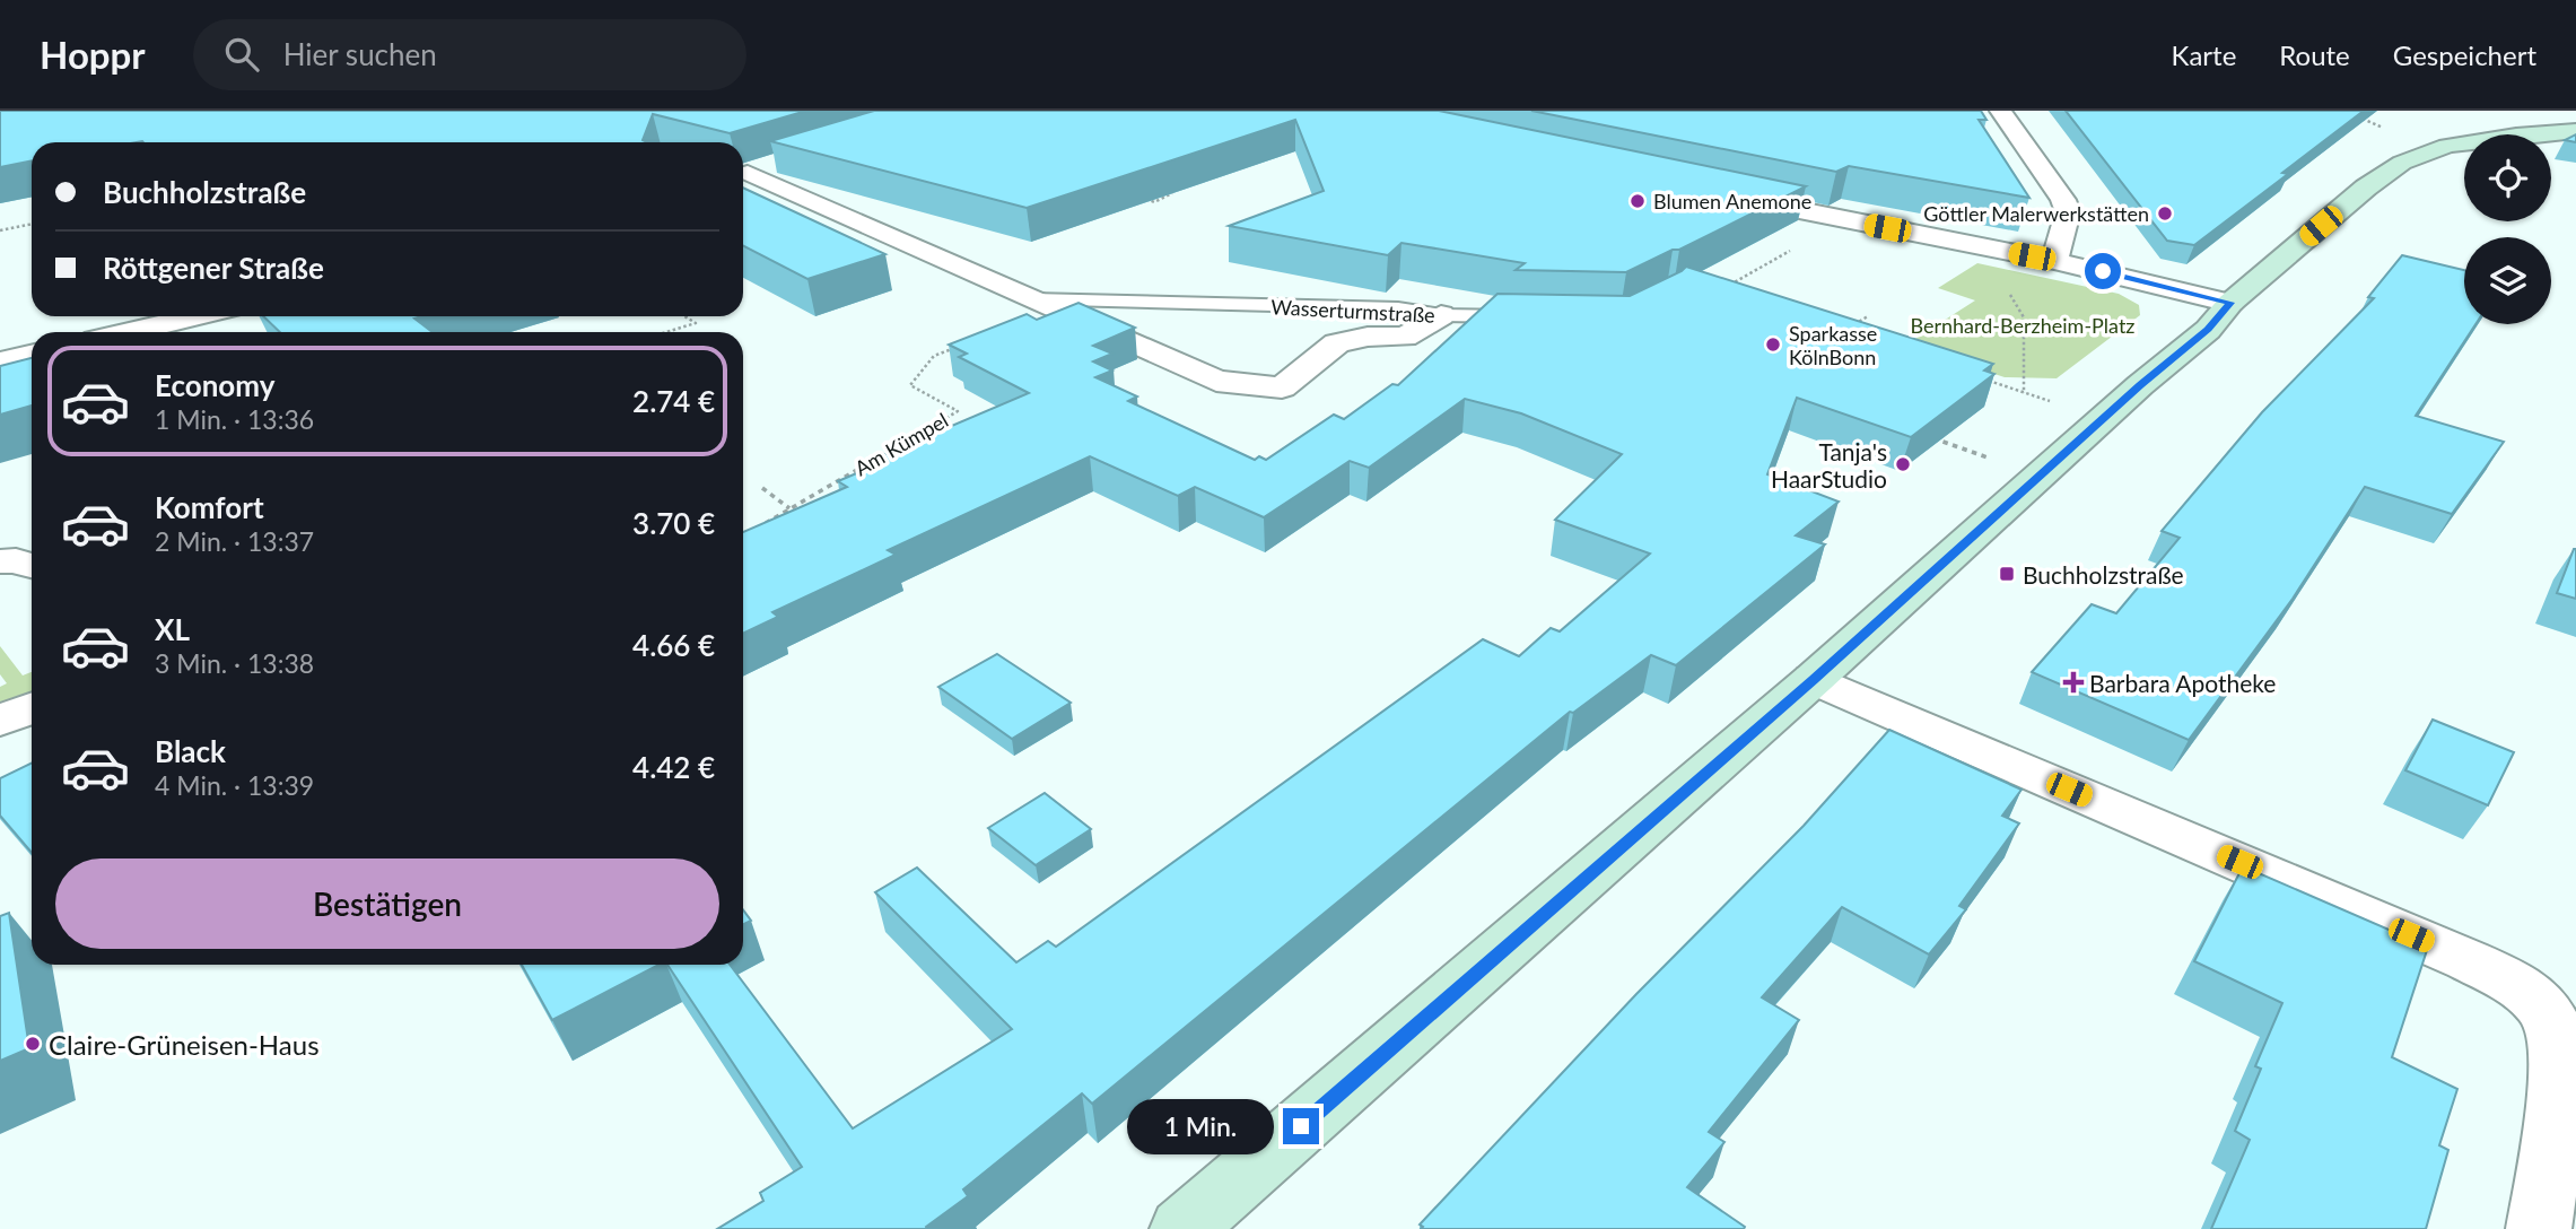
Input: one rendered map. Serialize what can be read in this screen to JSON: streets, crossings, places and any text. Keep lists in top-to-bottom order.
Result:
{
  "streets": {
    "street": ["Wasserturmstraße"],
    "path": ["Am Kümpel"]
  },
  "parks": ["Bernhard-Berzheim-Platz"],
  "places": {
    "other": [
      "Blumen Anemone",
      "Göttler Malerwerkstätten",
      "Sparkasse KölnBonn",
      "Tanja's HaarStudio",
      "Claire-Grüneisen-Haus"
    ],
    "transit": ["Buchholzstraße"],
    "health": ["Barbara Apotheke"]
  },
  "page": {
    "header": "Hoppr",
    "search": "Hier suchen",
    "nav": ["Karte", "Route", "Gespeichert"],
    "banner": ["Buchholzstraße", "Röttgener Straße"],
    "list": [
      {
        "name": "Economy",
        "note": "1 Min. · 13:36",
        "value": "2.74 €"
      },
      {
        "name": "Komfort",
        "note": "2 Min. · 13:37",
        "value": "3.70 €"
      },
      {
        "name": "XL",
        "note": "3 Min. · 13:38",
        "value": "4.66 €"
      },
      {
        "name": "Black",
        "note": "4 Min. · 13:39",
        "value": "4.42 €"
      }
    ],
    "buttons": "Bestätigen",
    "bubble": "1 Min."
  }
}
